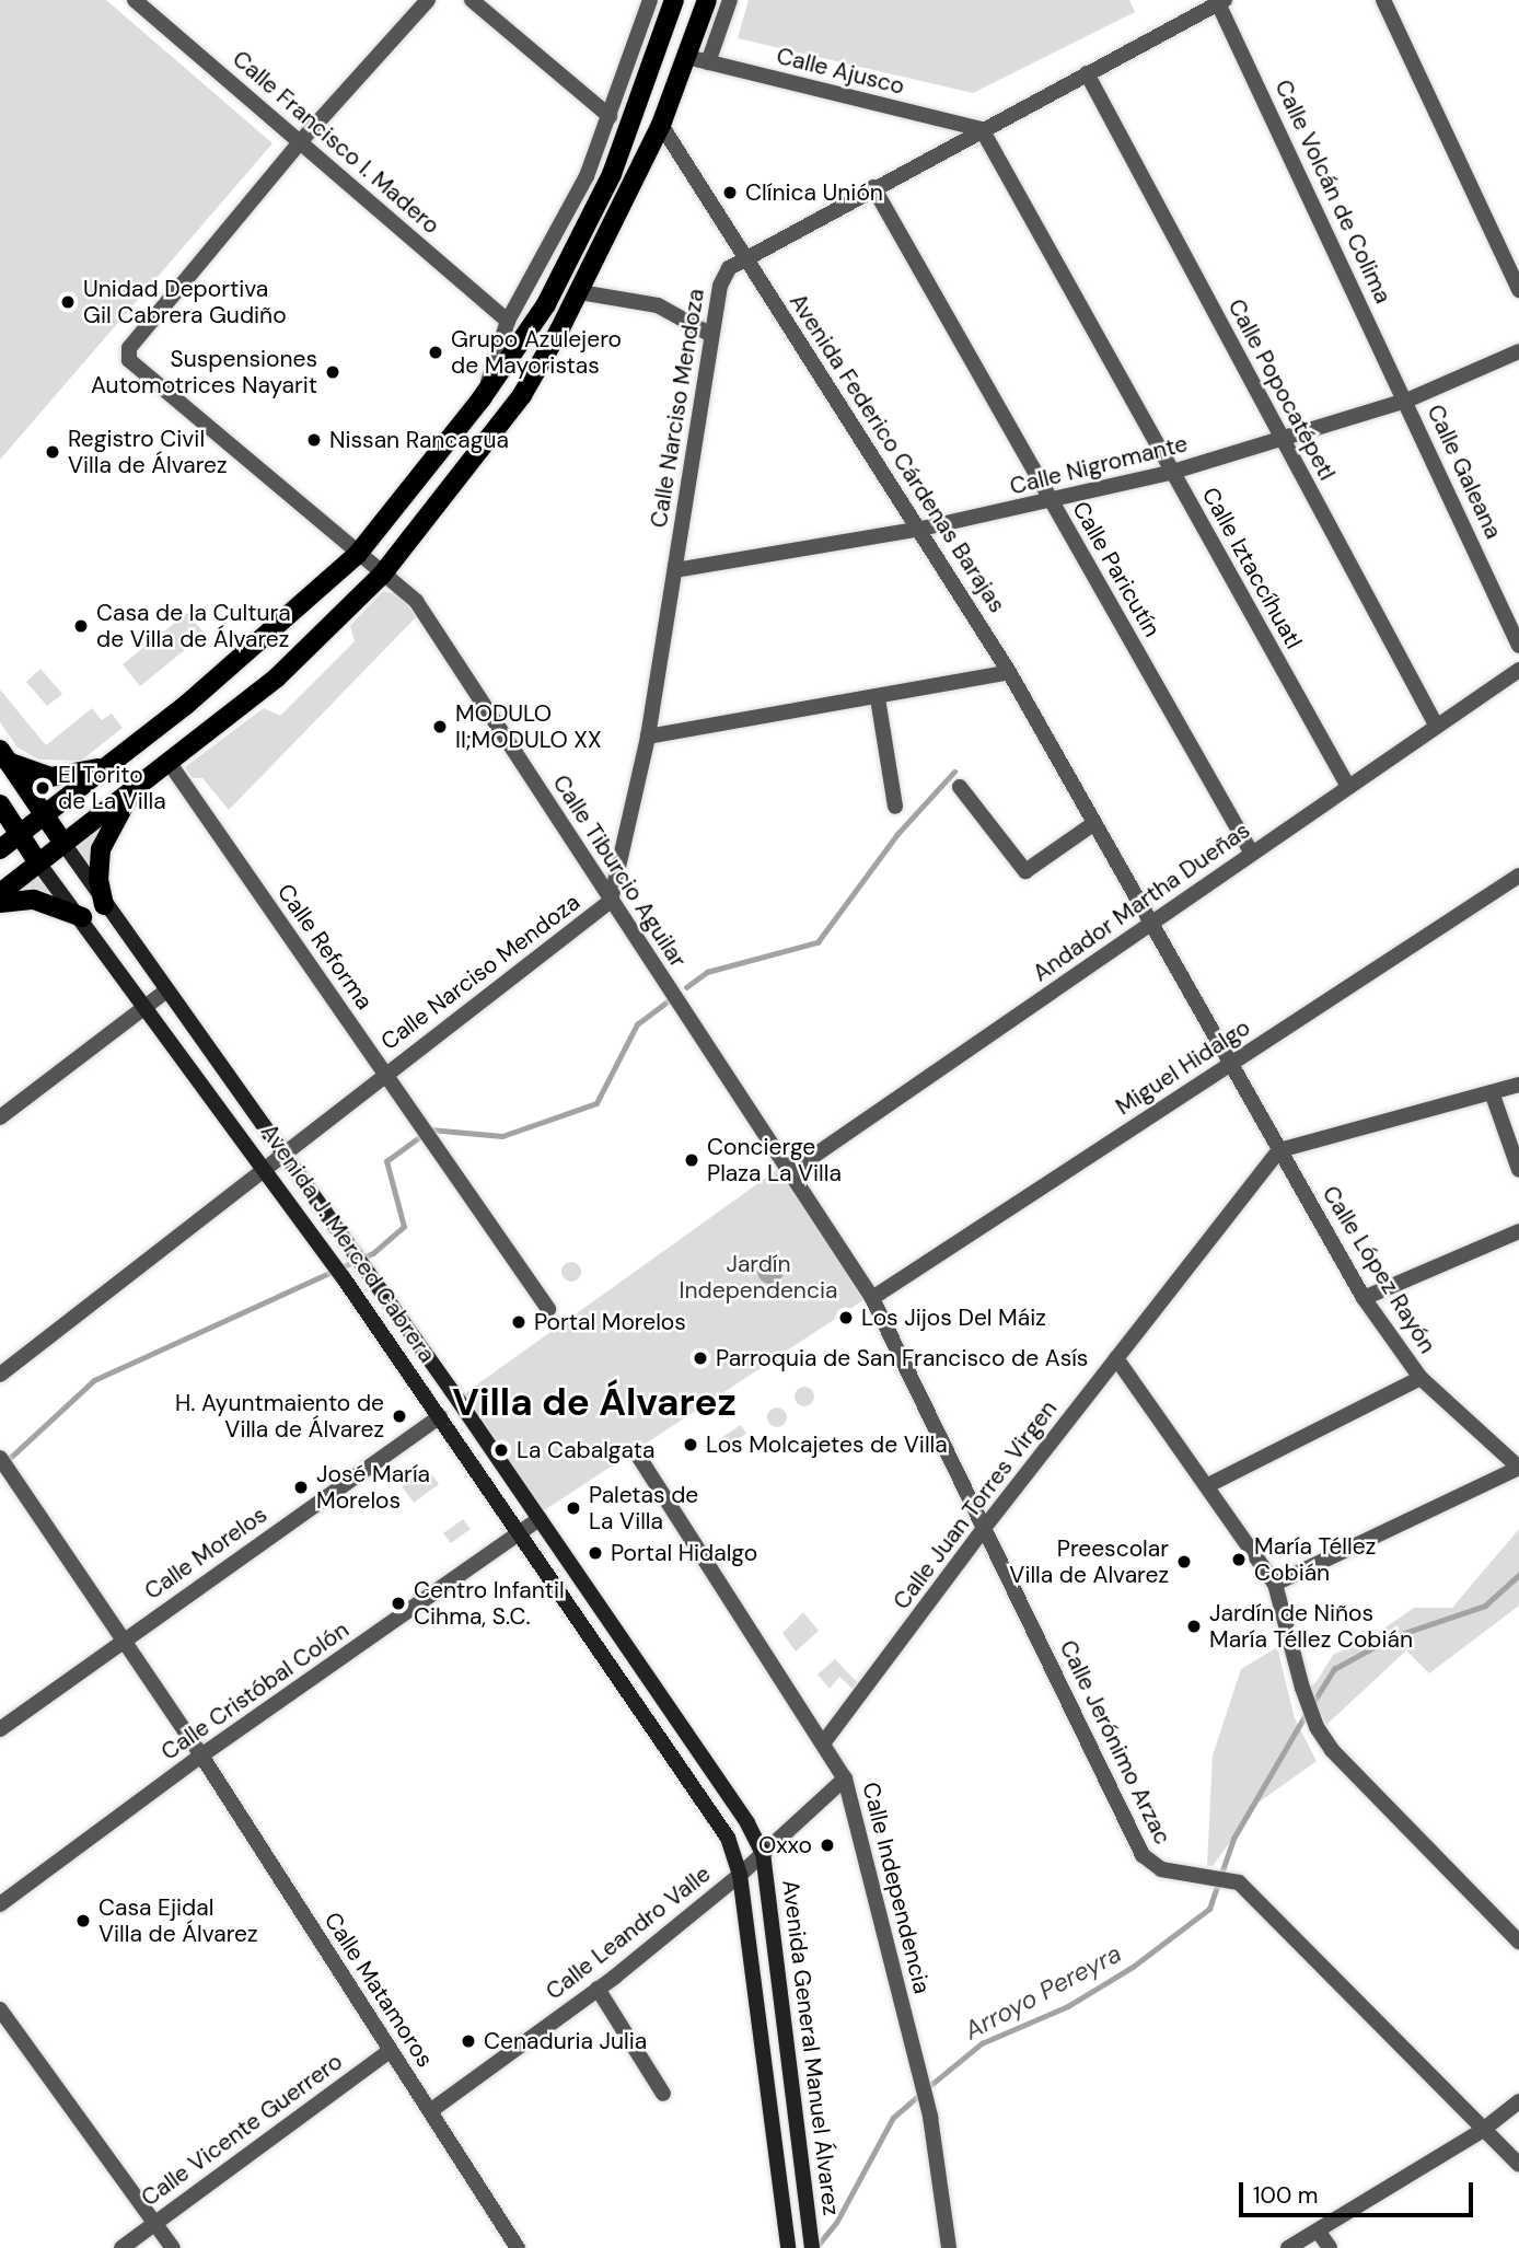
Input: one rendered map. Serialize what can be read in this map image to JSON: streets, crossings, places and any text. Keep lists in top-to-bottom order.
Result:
{
  "streets": {
    "main road": ["Avenida J. Merced Cabrera", "Avenida General Manuel Álvarez"],
    "street": [
      "Calle Ajusco",
      "Calle Francisco I. Madero",
      "Calle Volcán de Colima",
      "Calle Popocatépetl",
      "Calle Narciso Mendoza",
      "Avenida Federico Cárdenas Barajas",
      "Calle Nigromante",
      "Calle Galeana",
      "Calle Iztaccíhuatl",
      "Calle Paricutín",
      "Calle Tiburcio Aguilar",
      "Andador Martha Dueñas",
      "Calle Reforma",
      "Miguel Hidalgo",
      "Calle López Rayón",
      "Calle Juan Torres Virgen",
      "Calle Morelos",
      "Calle Cristóbal Colón",
      "Calle Jerónimo Arzac",
      "Calle Independencia",
      "Calle Leandro Valle",
      "Calle Matamoros",
      "Calle Vicente Guerrero"
    ]
  },
  "crossings": [
    ["Calle Ajusco", "Calle Iztaccíhuatl"],
    ["Calle Francisco I. Madero", "Calle Tiburcio Aguilar"],
    ["Calle Volcán de Colima", "Calle Nigromante"],
    ["Calle Volcán de Colima", "Calle Galeana"],
    ["Calle Popocatépetl", "Calle Nigromante"],
    ["Calle Popocatépetl", "Andador Martha Dueñas"],
    ["Calle Narciso Mendoza", "Avenida Federico Cárdenas Barajas"],
    ["Calle Narciso Mendoza", "Calle Nigromante"],
    ["Calle Narciso Mendoza", "Calle Tiburcio Aguilar"],
    ["Calle Narciso Mendoza", "Calle Reforma"],
    ["Calle Narciso Mendoza", "Avenida J. Merced Cabrera"],
    ["Avenida Federico Cárdenas Barajas", "Calle Nigromante"],
    ["Avenida Federico Cárdenas Barajas", "Andador Martha Dueñas"],
    ["Avenida Federico Cárdenas Barajas", "Miguel Hidalgo"],
    ["Avenida Federico Cárdenas Barajas", "Calle López Rayón"],
    ["Avenida Federico Cárdenas Barajas", "Calle Juan Torres Virgen"],
    ["Calle Nigromante", "Calle Galeana"],
    ["Calle Nigromante", "Calle Iztaccíhuatl"],
    ["Calle Nigromante", "Calle Paricutín"],
    ["Calle Iztaccíhuatl", "Andador Martha Dueñas"],
    ["Calle Paricutín", "Andador Martha Dueñas"],
    ["Calle Tiburcio Aguilar", "Andador Martha Dueñas"],
    ["Calle Tiburcio Aguilar", "Miguel Hidalgo"],
    ["Calle Tiburcio Aguilar", "Calle Jerónimo Arzac"],
    ["Miguel Hidalgo", "Calle Jerónimo Arzac"],
    ["Avenida J. Merced Cabrera", "Calle Morelos"],
    ["Avenida J. Merced Cabrera", "Calle Cristóbal Colón"],
    ["Avenida J. Merced Cabrera", "Calle Leandro Valle"],
    ["Avenida J. Merced Cabrera", "Avenida General Manuel Álvarez"],
    ["Calle López Rayón", "Calle Juan Torres Virgen"],
    ["Calle Juan Torres Virgen", "Calle Jerónimo Arzac"],
    ["Calle Juan Torres Virgen", "Calle Independencia"],
    ["Calle Morelos", "Calle Matamoros"],
    ["Calle Cristóbal Colón", "Calle Matamoros"],
    ["Calle Independencia", "Calle Leandro Valle"],
    ["Calle Leandro Valle", "Calle Matamoros"],
    ["Calle Leandro Valle", "Avenida General Manuel Álvarez"],
    ["Calle Matamoros", "Calle Vicente Guerrero"]
  ],
  "districts": ["Villa de Álvarez"],
  "water": ["Arroyo Pereyra"],
  "parks": ["Jardín Independencia"],
  "places": [
    "Clínica Unión",
    "Unidad Deportiva Gil Cabrera Gudiño",
    "Grupo Azulejero de Mayoristas",
    "Suspensiones Automotrices Nayarit",
    "Nissan Rancagua",
    "Registro Civil Villa de Álvarez",
    "Casa de la Cultura de Villa de Álvarez",
    "MODULO II;MODULO XX",
    "El Torito de La Villa",
    "Concierge Plaza La Villa",
    "Los Jijos Del Máiz",
    "Portal Morelos",
    "Parroquia de San Francisco de Asís",
    "H. Ayuntmaiento de Villa de Álvarez",
    "Los Molcajetes de Villa",
    "La Cabalgata",
    "José María Morelos",
    "Paletas de La Villa",
    "Portal Hidalgo",
    "María Téllez Cobián",
    "Preescolar Villa de Alvarez",
    "Centro Infantil Cihma, S.C.",
    "Jardín de Niños María Téllez Cobián",
    "Oxxo",
    "Casa Ejidal Villa de Álvarez",
    "Cenaduria Julia"
  ],
  "scale_bar": "100 m"
}
